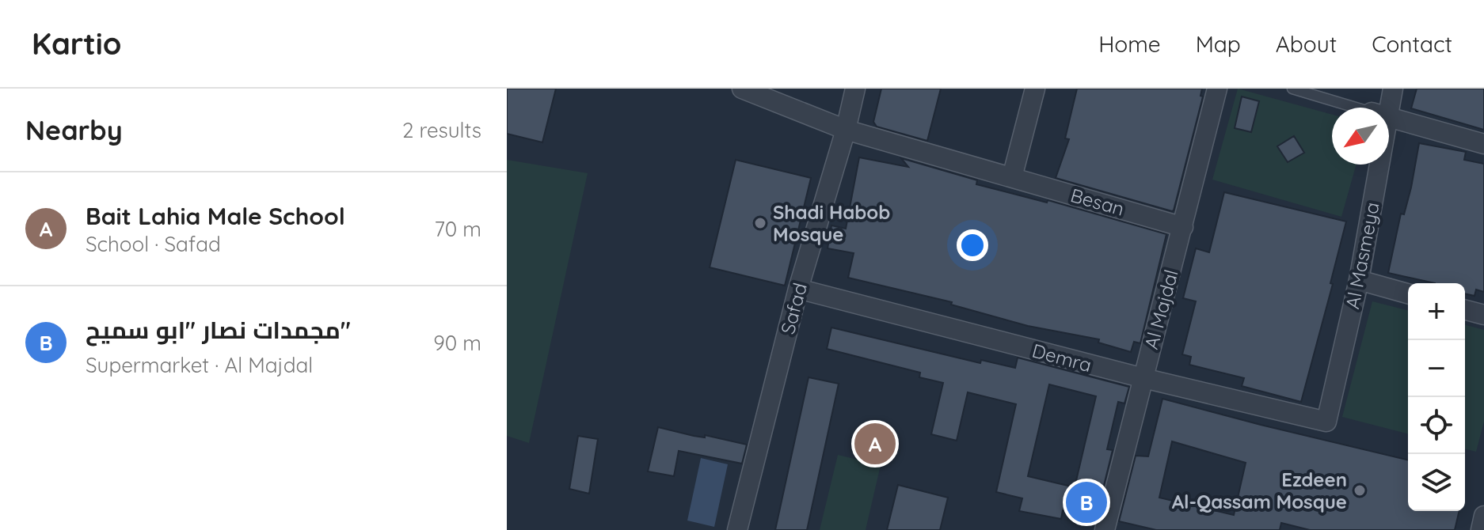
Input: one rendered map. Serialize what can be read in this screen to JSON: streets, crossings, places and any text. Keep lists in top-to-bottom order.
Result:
{
  "streets": {
    "street": [
      "Besan",
      "Al Masmeya",
      "Safad",
      "Al Majdal",
      "Demra"
    ]
  },
  "crossings": [
    ["Besan", "Safad"],
    ["Besan", "Al Majdal"],
    ["Al Masmeya", "Demra"],
    ["Safad", "Demra"],
    ["Al Majdal", "Demra"]
  ],
  "places": ["Shadi Habob Mosque", "Ezdeen Al-Qassam Mosque"],
  "north": "bottom left",
  "page": {
    "header": "Kartio",
    "nav": [
      "Home",
      "Map",
      "About",
      "Contact"
    ],
    "heading": ["Nearby", "2 results"],
    "list": [
      {
        "mark": "A",
        "name": "Bait Lahia Male School",
        "note": "School · Safad",
        "value": "70 m"
      },
      {
        "mark": "B",
        "name": "مجمدات نصار \"ابو سميح\"",
        "note": "Supermarket · Al Majdal",
        "value": "90 m"
      }
    ],
    "map_buttons": ["+", "−"],
    "pins": ["A", "B"]
  }
}
